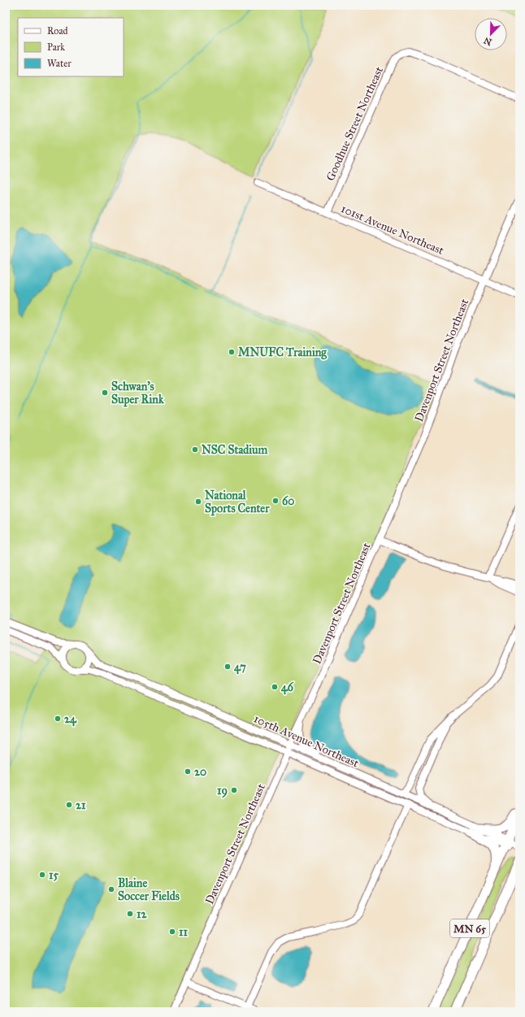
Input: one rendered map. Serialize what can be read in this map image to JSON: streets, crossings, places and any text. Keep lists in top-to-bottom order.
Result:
{
  "streets": {
    "highway": ["MN 65"],
    "street": [
      "Goodhue Street Northeast",
      "101st Avenue Northeast",
      "Davenport Street Northeast",
      "105th Avenue Northeast"
    ]
  },
  "crossings": [
    ["Goodhue Street Northeast", "101st Avenue Northeast"],
    ["101st Avenue Northeast", "Davenport Street Northeast"],
    ["Davenport Street Northeast", "105th Avenue Northeast"],
    ["105th Avenue Northeast", "MN 65"]
  ],
  "places": [
    "MNUFC Training",
    "Schwan's Super Rink",
    "NSC Stadium",
    "60",
    "National Sports Center",
    "47",
    "46",
    "24",
    "20",
    "19",
    "21",
    "15",
    "Blaine Soccer Fields",
    "12",
    "11"
  ],
  "legend": ["Road", "Park", "Water"],
  "north": "bottom left"
}
